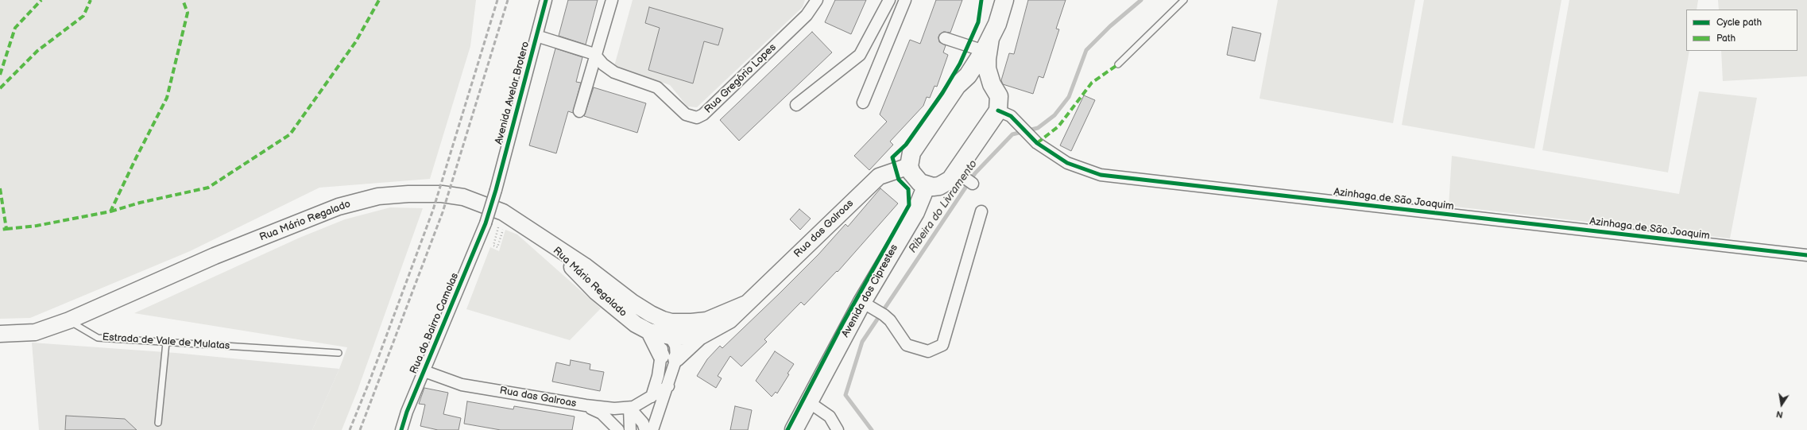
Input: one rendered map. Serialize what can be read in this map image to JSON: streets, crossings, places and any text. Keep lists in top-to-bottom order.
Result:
{
  "streets": {
    "main road": ["Rua Mário Regalado", "Rua das Galroas", "Avenida dos Ciprestes"],
    "street": [
      "Rua Gregório Lopes",
      "Avenida Avelar Brotero",
      "Azinhaga de São Joaquim",
      "Rua do Bairro Camolas"
    ],
    "lane": ["Estrada de Vale de Mulatas"]
  },
  "crossings": [
    ["Avenida Avelar Brotero", "Rua do Bairro Camolas"],
    ["Rua Mário Regalado", "Rua das Galroas"],
    ["Rua Mário Regalado", "Estrada de Vale de Mulatas"],
    ["Rua das Galroas", "Rua do Bairro Camolas"]
  ],
  "water": ["Ribeira do Livramento"],
  "legend": ["Cycle path", "Path"],
  "north": "bottom"
}
